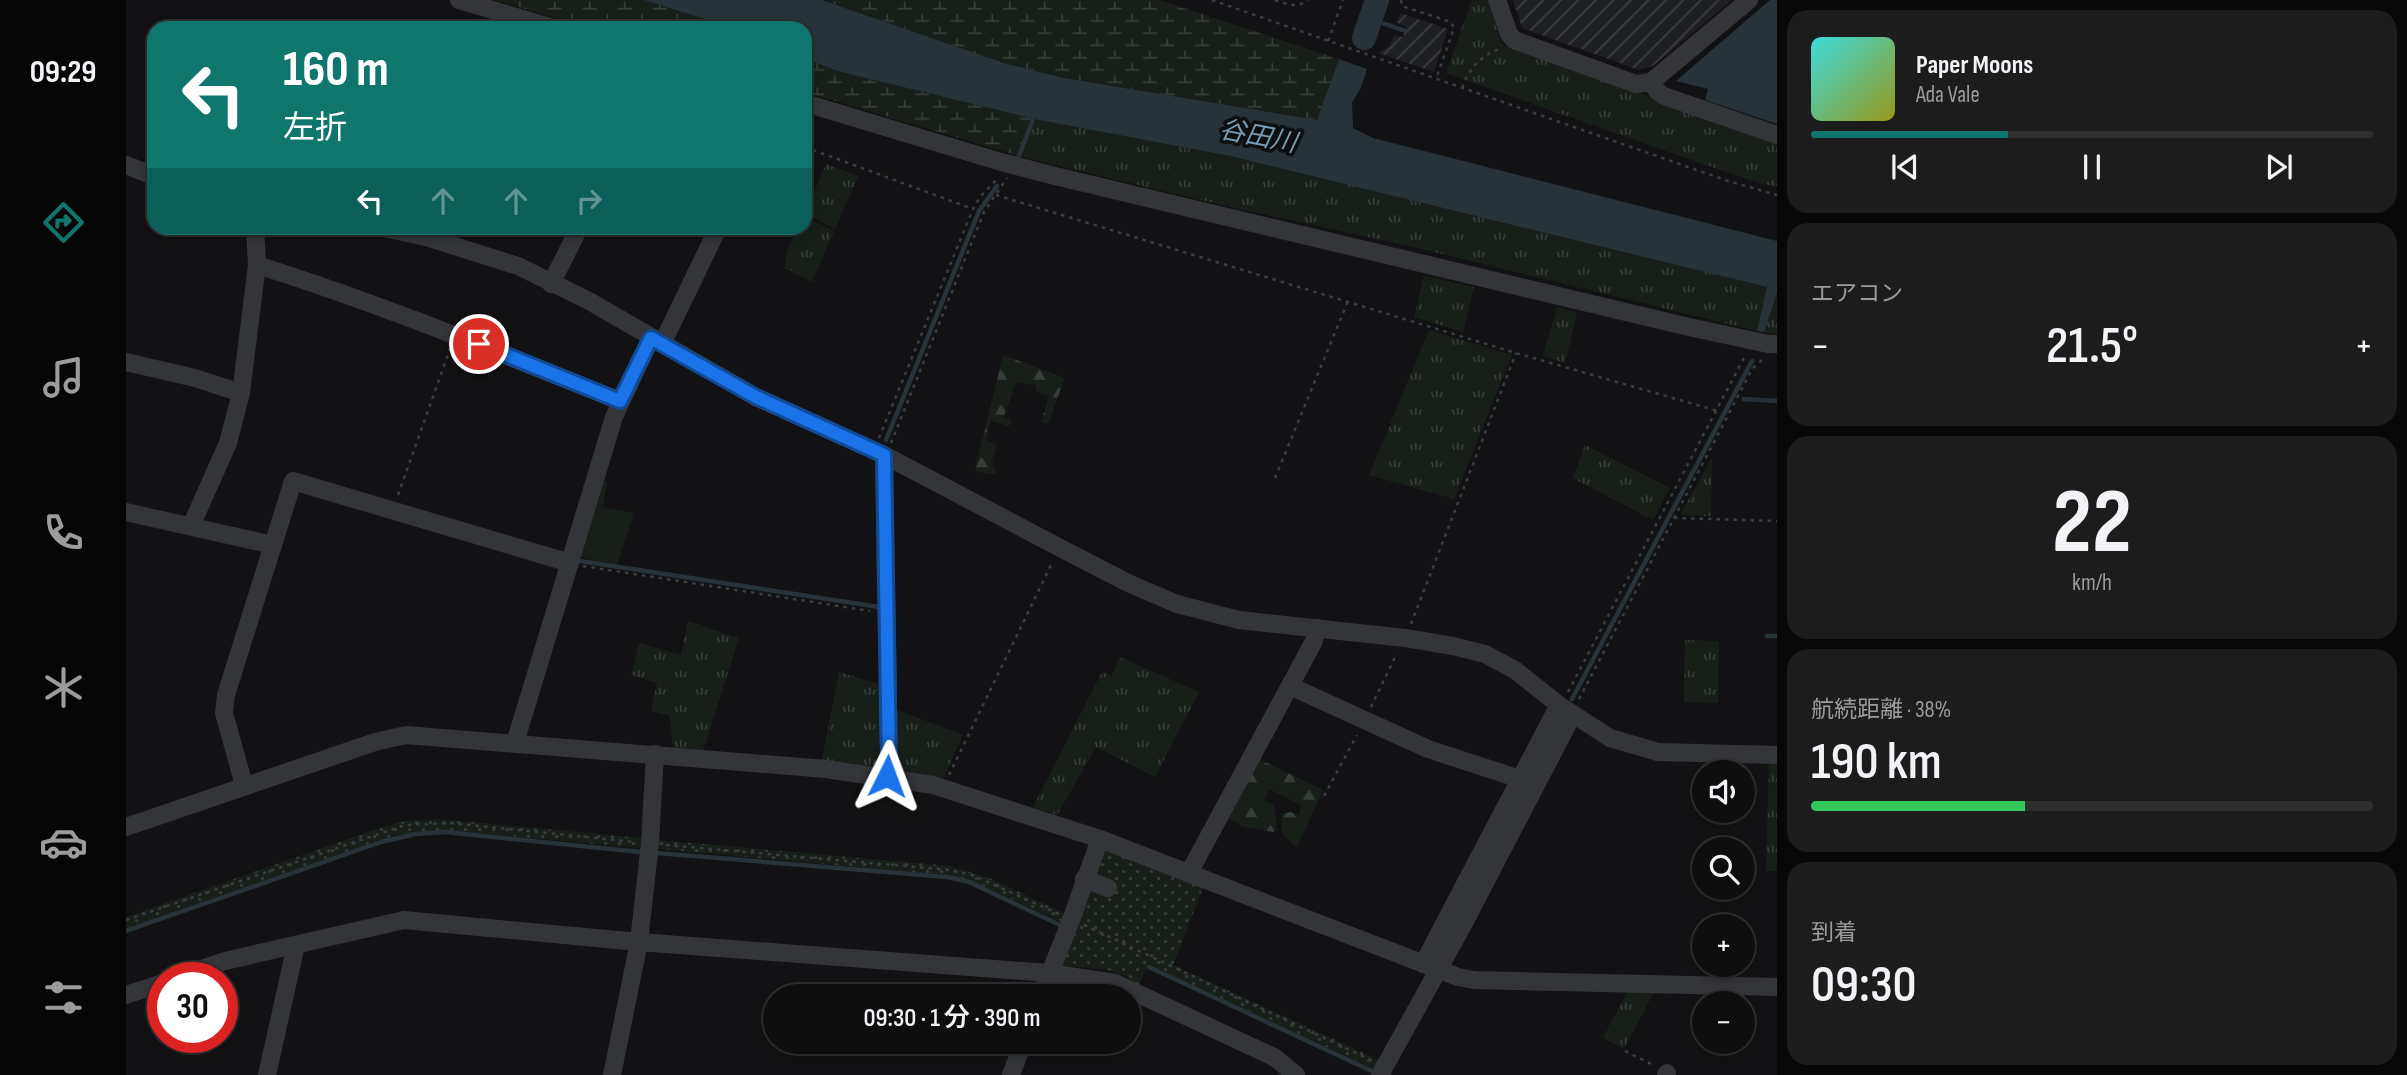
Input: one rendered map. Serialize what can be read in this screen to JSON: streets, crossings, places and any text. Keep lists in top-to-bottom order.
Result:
{
  "water": ["谷田川"],
  "page": {
    "tabs": "09:29",
    "turn": ["160 m", "左折"],
    "song": ["Paper Moons", "Ada Vale"],
    "tile": [
      "エアコン",
      ["22", "km/h"],
      ["航続距離 · 38%", "190 km"],
      ["到着", "09:30"]
    ],
    "heat": ["−", "21.5°", "+"],
    "map_buttons": ["+", "−"],
    "limit": "30",
    "trip": "09:30 · 1 分 · 390 m"
  }
}
